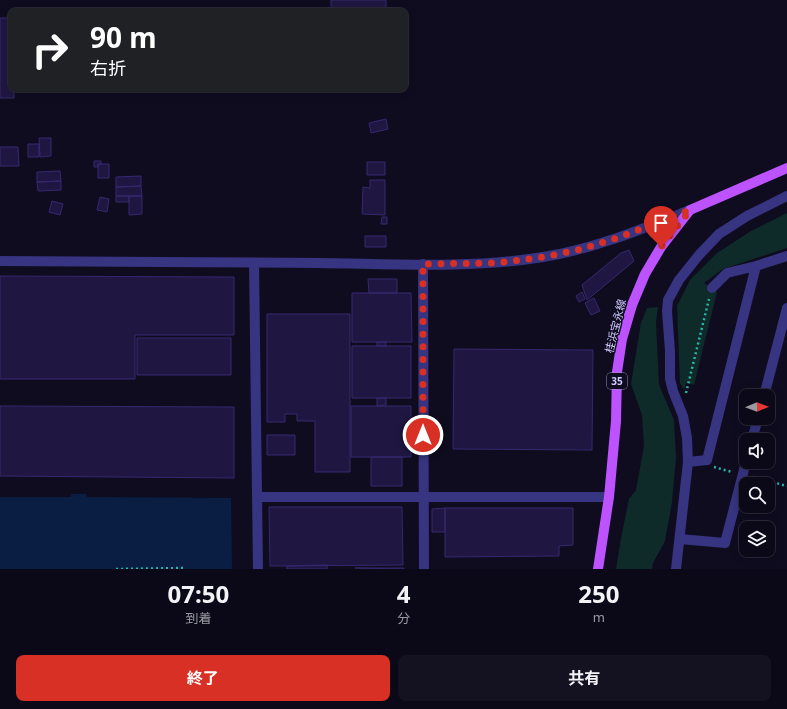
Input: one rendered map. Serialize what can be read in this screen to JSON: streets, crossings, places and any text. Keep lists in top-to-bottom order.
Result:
{
  "streets": {
    "main road": ["桂浜宝永線", "35"]
  },
  "north": "right",
  "page": {
    "turn": ["90 m", "右折"],
    "eta": [
      "07:50",
      "到着",
      "4",
      "分",
      "250",
      "m"
    ],
    "buttons": ["終了", "共有"]
  }
}
